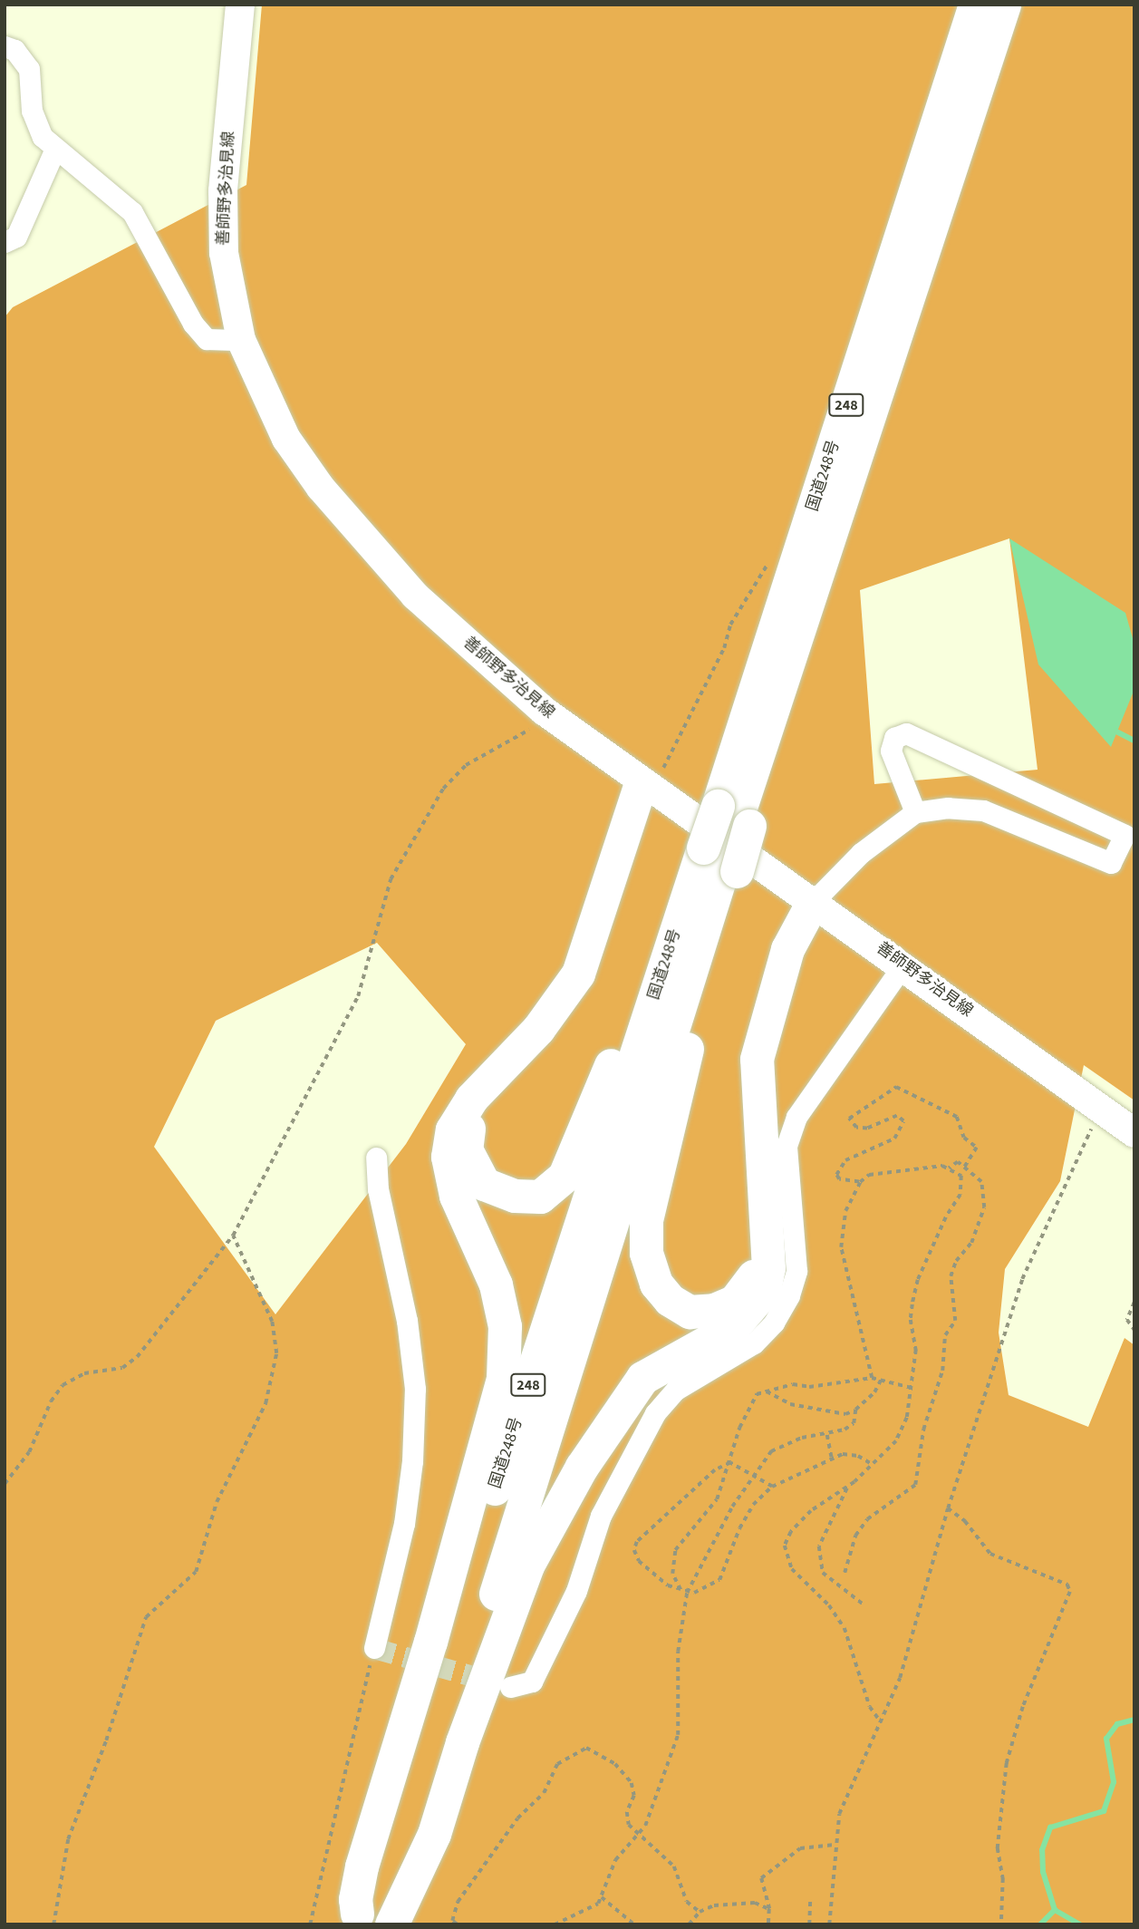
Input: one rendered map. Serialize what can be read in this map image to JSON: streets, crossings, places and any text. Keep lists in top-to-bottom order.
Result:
{
  "streets": {
    "highway": ["248", "国道248号"],
    "main road": ["善師野多治見線"]
  }
}
